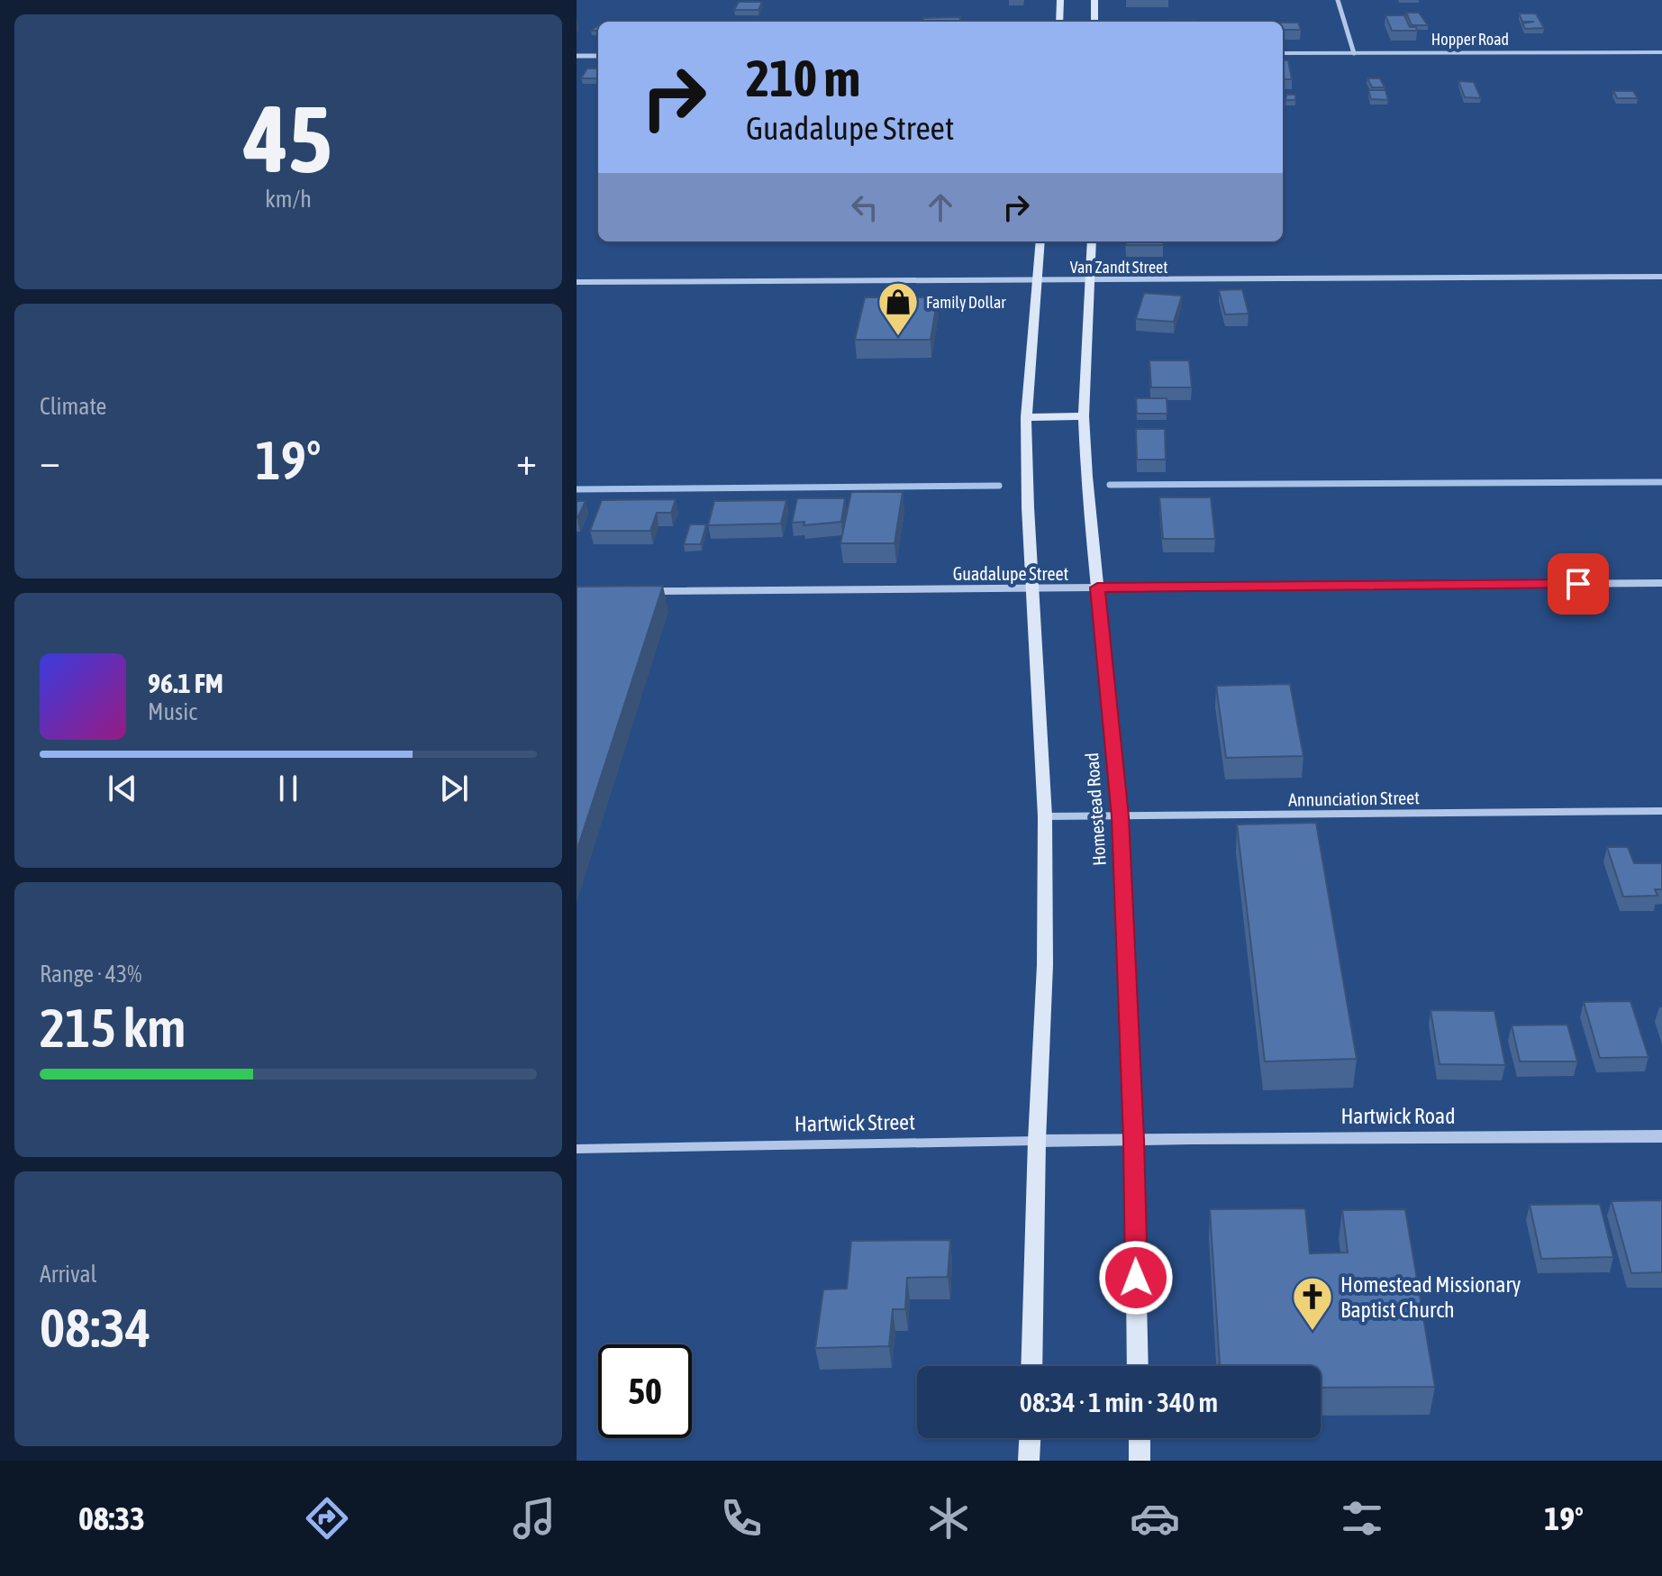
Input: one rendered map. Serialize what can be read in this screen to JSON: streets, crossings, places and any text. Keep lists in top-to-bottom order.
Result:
{
  "streets": {
    "main road": ["Homestead Road"],
    "street": [
      "Hopper Road",
      "Van Zandt Street",
      "Guadalupe Street",
      "Annunciation Street",
      "Hartwick Road",
      "Hartwick Street"
    ]
  },
  "crossings": [
    ["Van Zandt Street", "Homestead Road"],
    ["Guadalupe Street", "Homestead Road"],
    ["Annunciation Street", "Homestead Road"],
    ["Homestead Road", "Hartwick Road"],
    ["Homestead Road", "Hartwick Street"],
    ["Hartwick Road", "Hartwick Street"]
  ],
  "places": {
    "shop": ["Family Dollar"],
    "church": ["Homestead Missionary Baptist Church"]
  },
  "page": {
    "tile": [
      ["45", "km/h"],
      "Climate",
      ["Range · 43%", "215 km"],
      ["Arrival", "08:34"]
    ],
    "turn": ["210 m", "Guadalupe Street"],
    "heat": ["−", "19°", "+"],
    "song": ["96.1 FM", "Music"],
    "limit": "50",
    "trip": "08:34 · 1 min · 340 m",
    "tabs": ["08:33", "19°"]
  }
}
